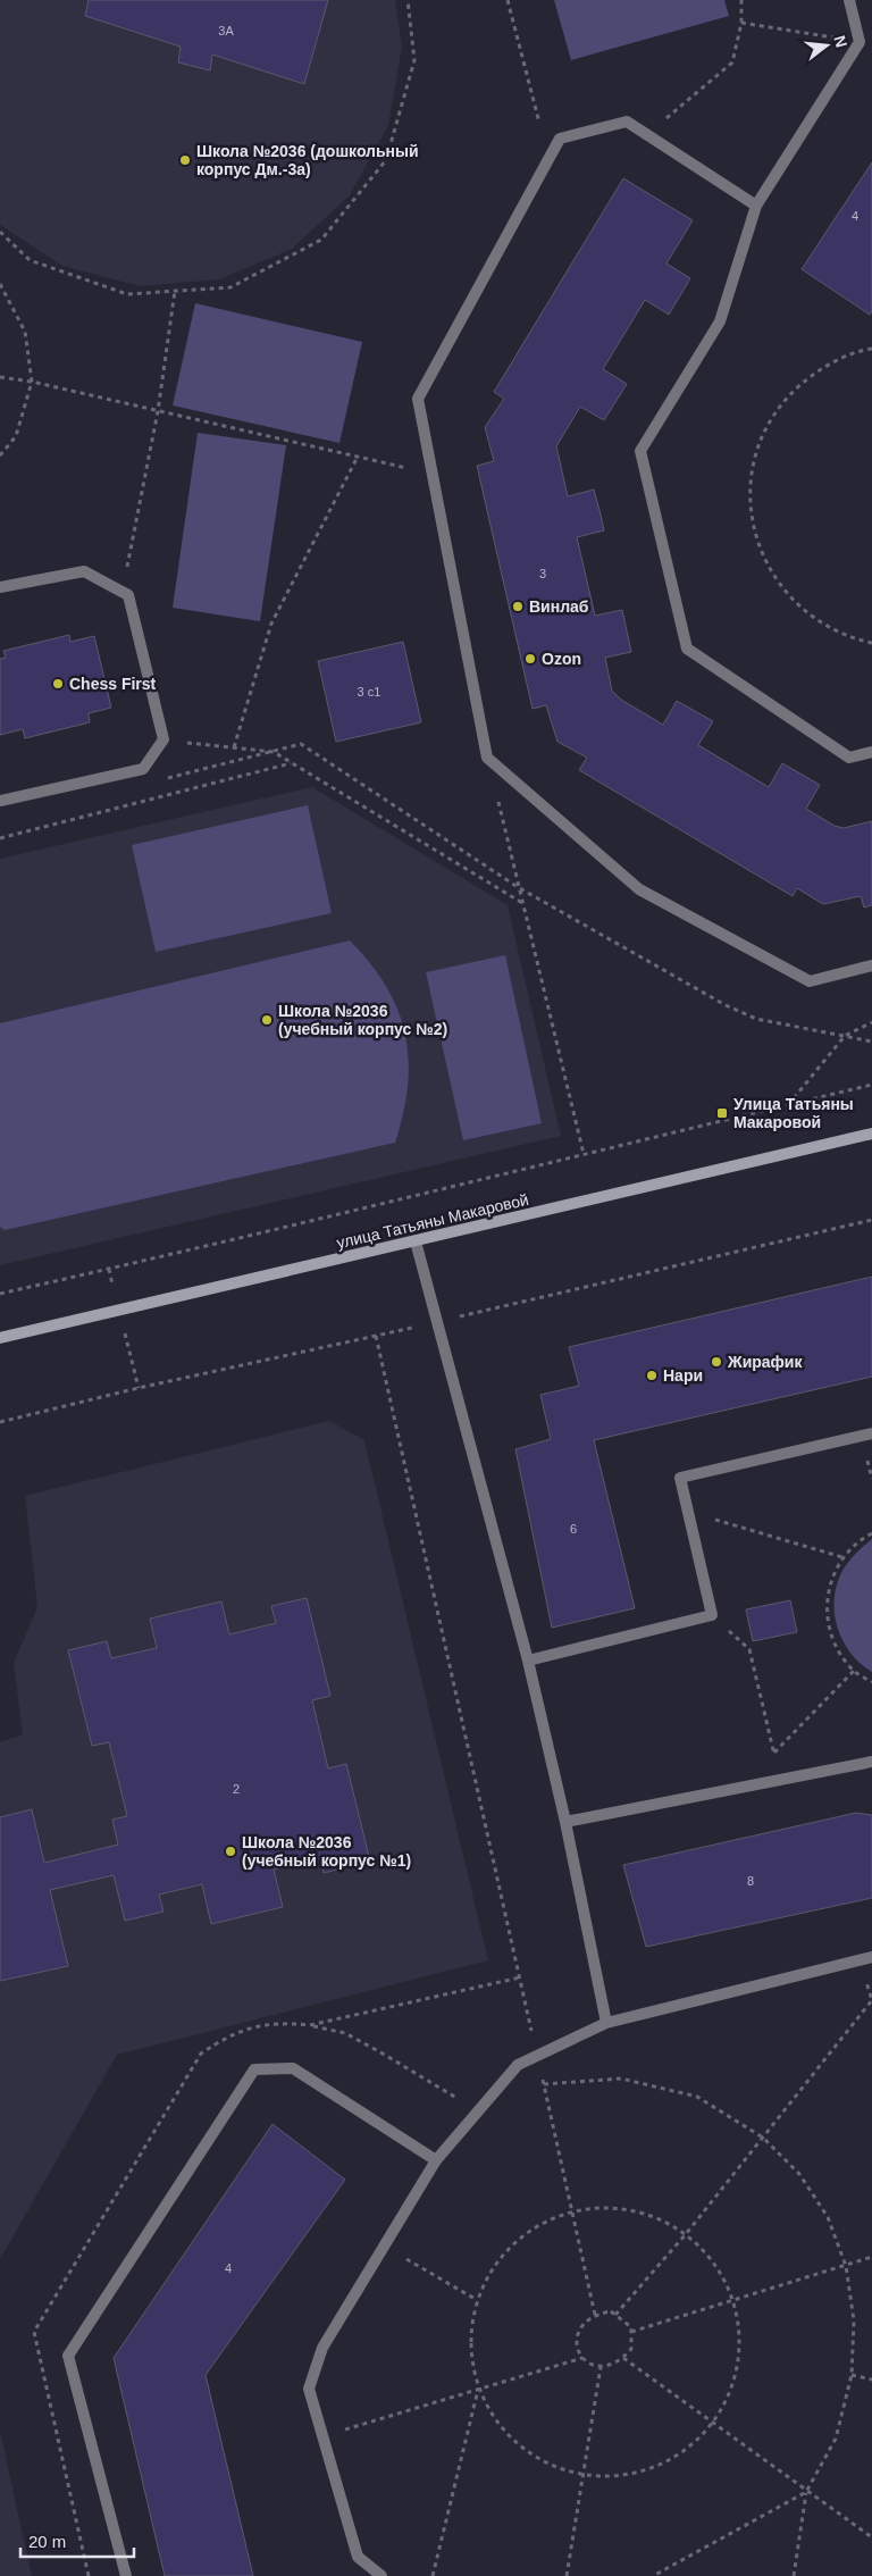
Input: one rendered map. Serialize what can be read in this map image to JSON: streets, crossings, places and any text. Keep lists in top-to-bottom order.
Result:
{
  "streets": {
    "street": ["улица Татьяны Макаровой"]
  },
  "places": {
    "other": [
      "Школа №2036 (дошкольный корпус Дм.-3а)",
      "Винлаб",
      "Ozon",
      "Chess First",
      "Школа №2036 (учебный корпус №2)",
      "Жирафик",
      "Нари",
      "Школа №2036 (учебный корпус №1)"
    ],
    "transit": ["Улица Татьяны Макаровой"]
  },
  "house_numbers": [
    "3А",
    "4",
    "3",
    "3 с1",
    "6",
    "2",
    "8",
    "4"
  ],
  "scale_bar": "20 m",
  "north": "right"
}
